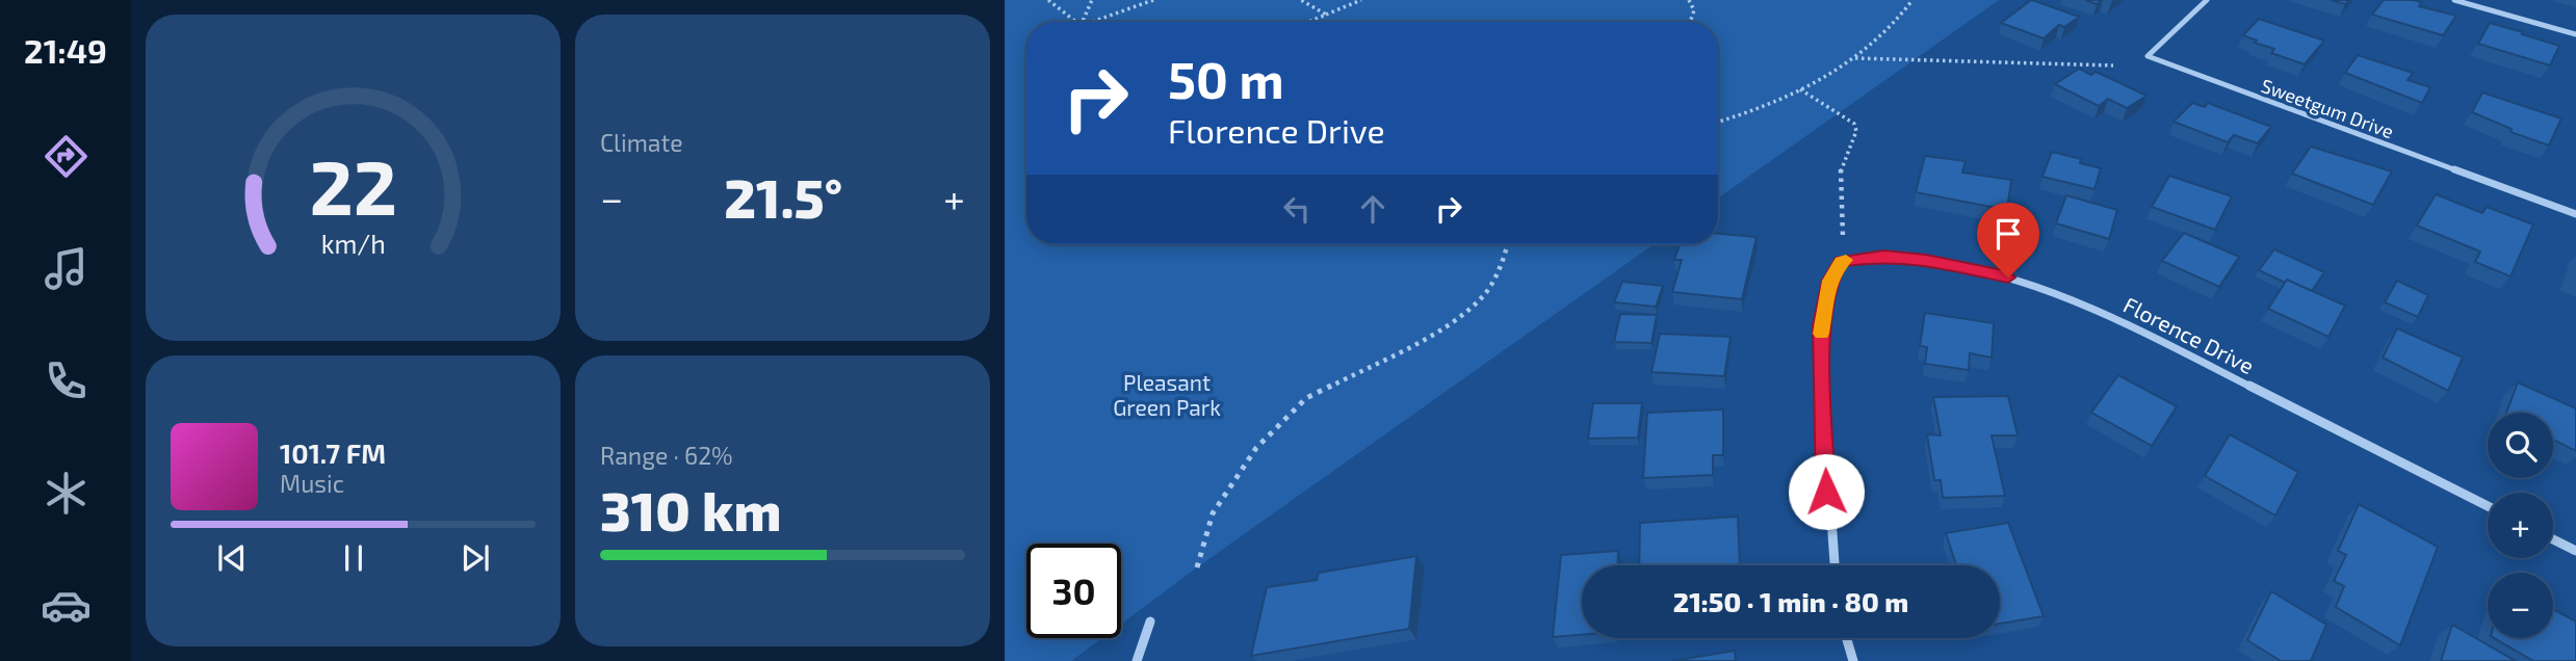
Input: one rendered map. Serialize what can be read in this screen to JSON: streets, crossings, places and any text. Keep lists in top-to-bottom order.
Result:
{
  "streets": {
    "street": ["Sweetgum Drive", "Florence Drive"]
  },
  "parks": ["Pleasant Green Park"],
  "page": {
    "tabs": "21:49",
    "tile": [
      "Climate",
      ["Range · 62%", "310 km"]
    ],
    "turn": ["50 m", "Florence Drive"],
    "heat": ["−", "21.5°", "+"],
    "map_buttons": ["+", "−"],
    "song": ["101.7 FM", "Music"],
    "limit": "30",
    "trip": "21:50 · 1 min · 80 m",
    "gauge": ["22", "km/h"]
  }
}
